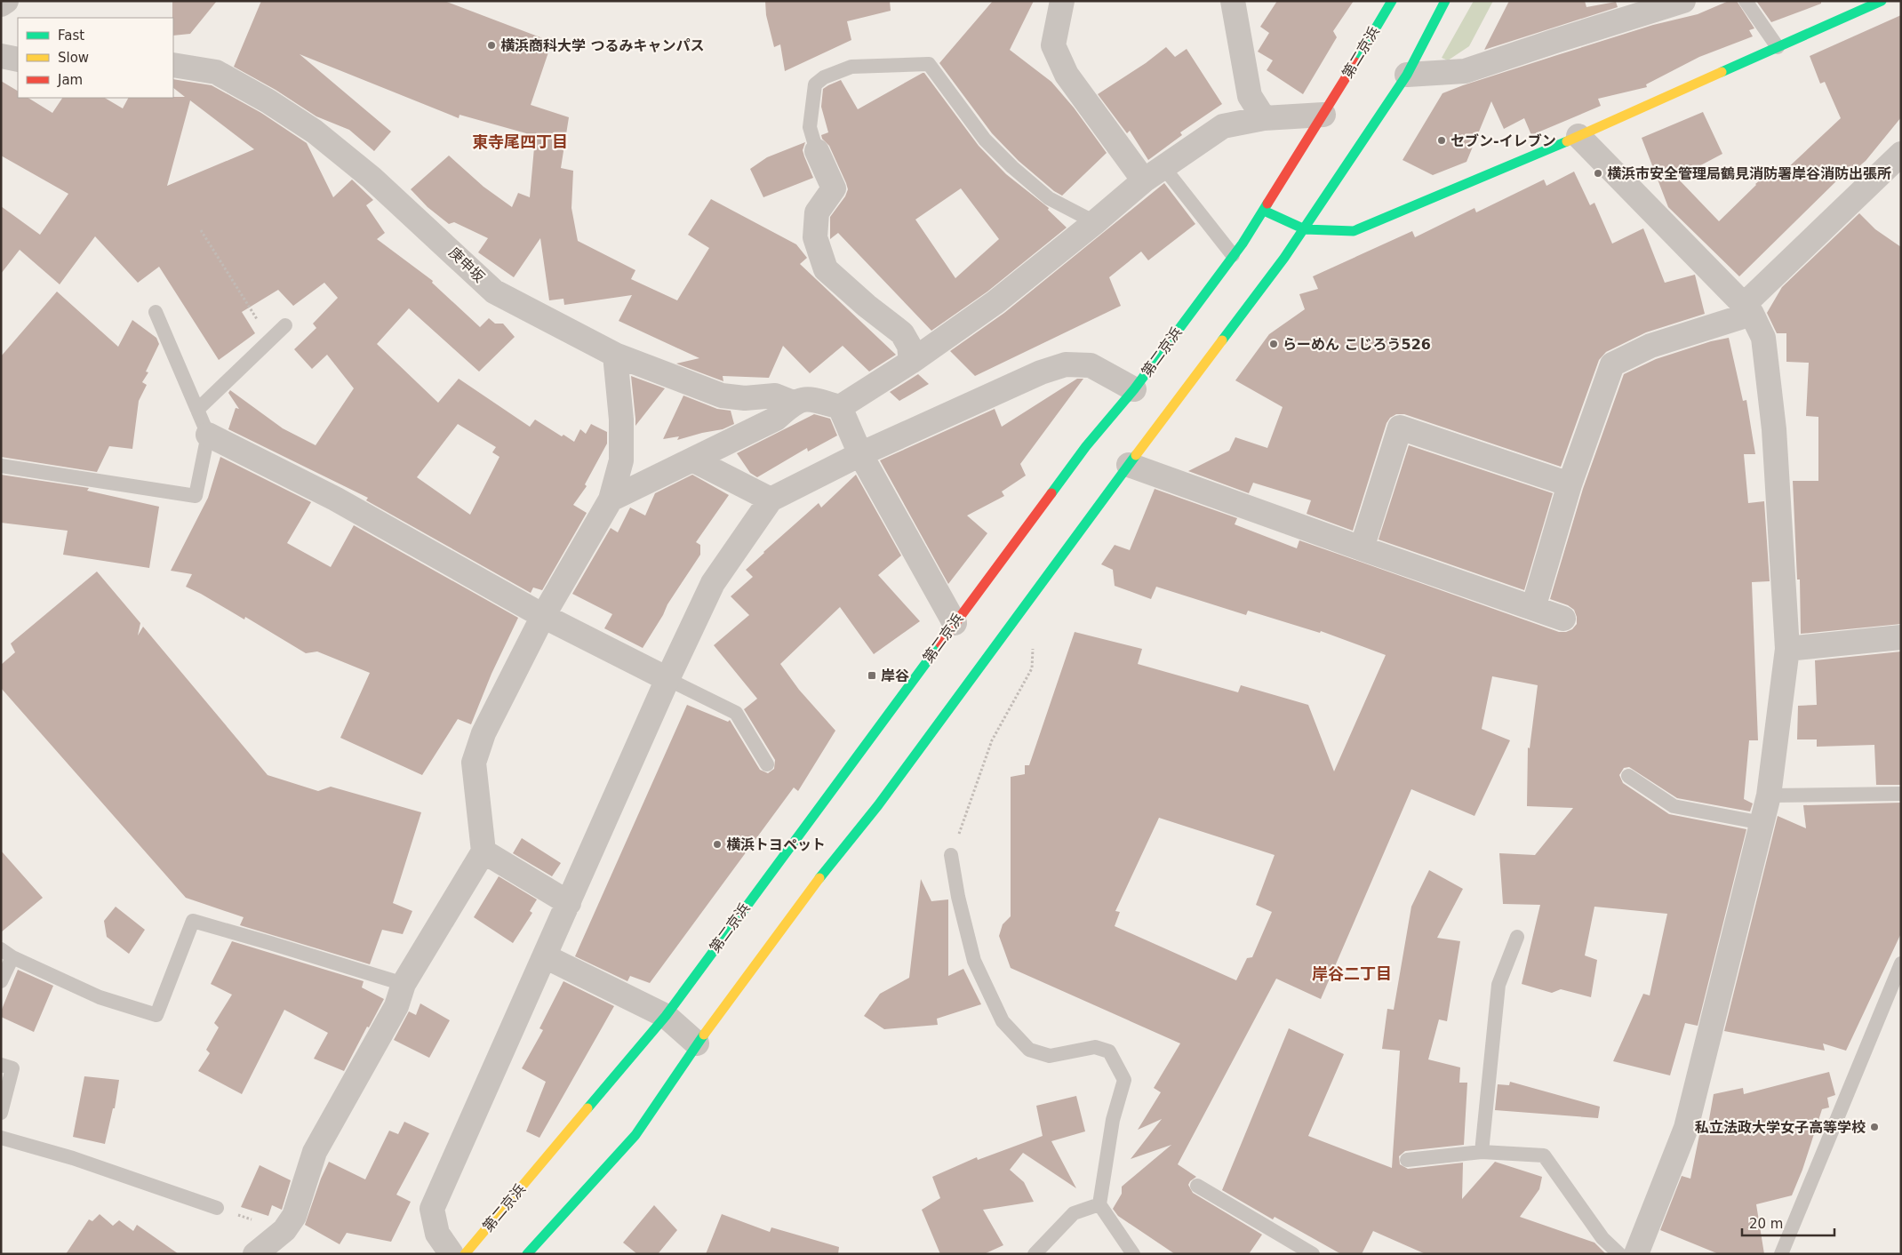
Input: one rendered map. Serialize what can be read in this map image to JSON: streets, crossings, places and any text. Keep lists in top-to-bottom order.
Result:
{
  "streets": {
    "main road": ["第二京浜"],
    "street": ["庚申坂"]
  },
  "districts": ["東寺尾四丁目", "岸谷二丁目"],
  "places": {
    "other": [
      "横浜商科大学 つるみキャンパス",
      "セブン-イレブン",
      "横浜市安全管理局鶴見消防署岸谷消防出張所",
      "らーめん こじろう526",
      "横浜トヨペット",
      "私立法政大学女子高等学校"
    ],
    "transit": ["岸谷"]
  },
  "legend": ["Fast", "Slow", "Jam"],
  "scale_bar": "20 m"
}
